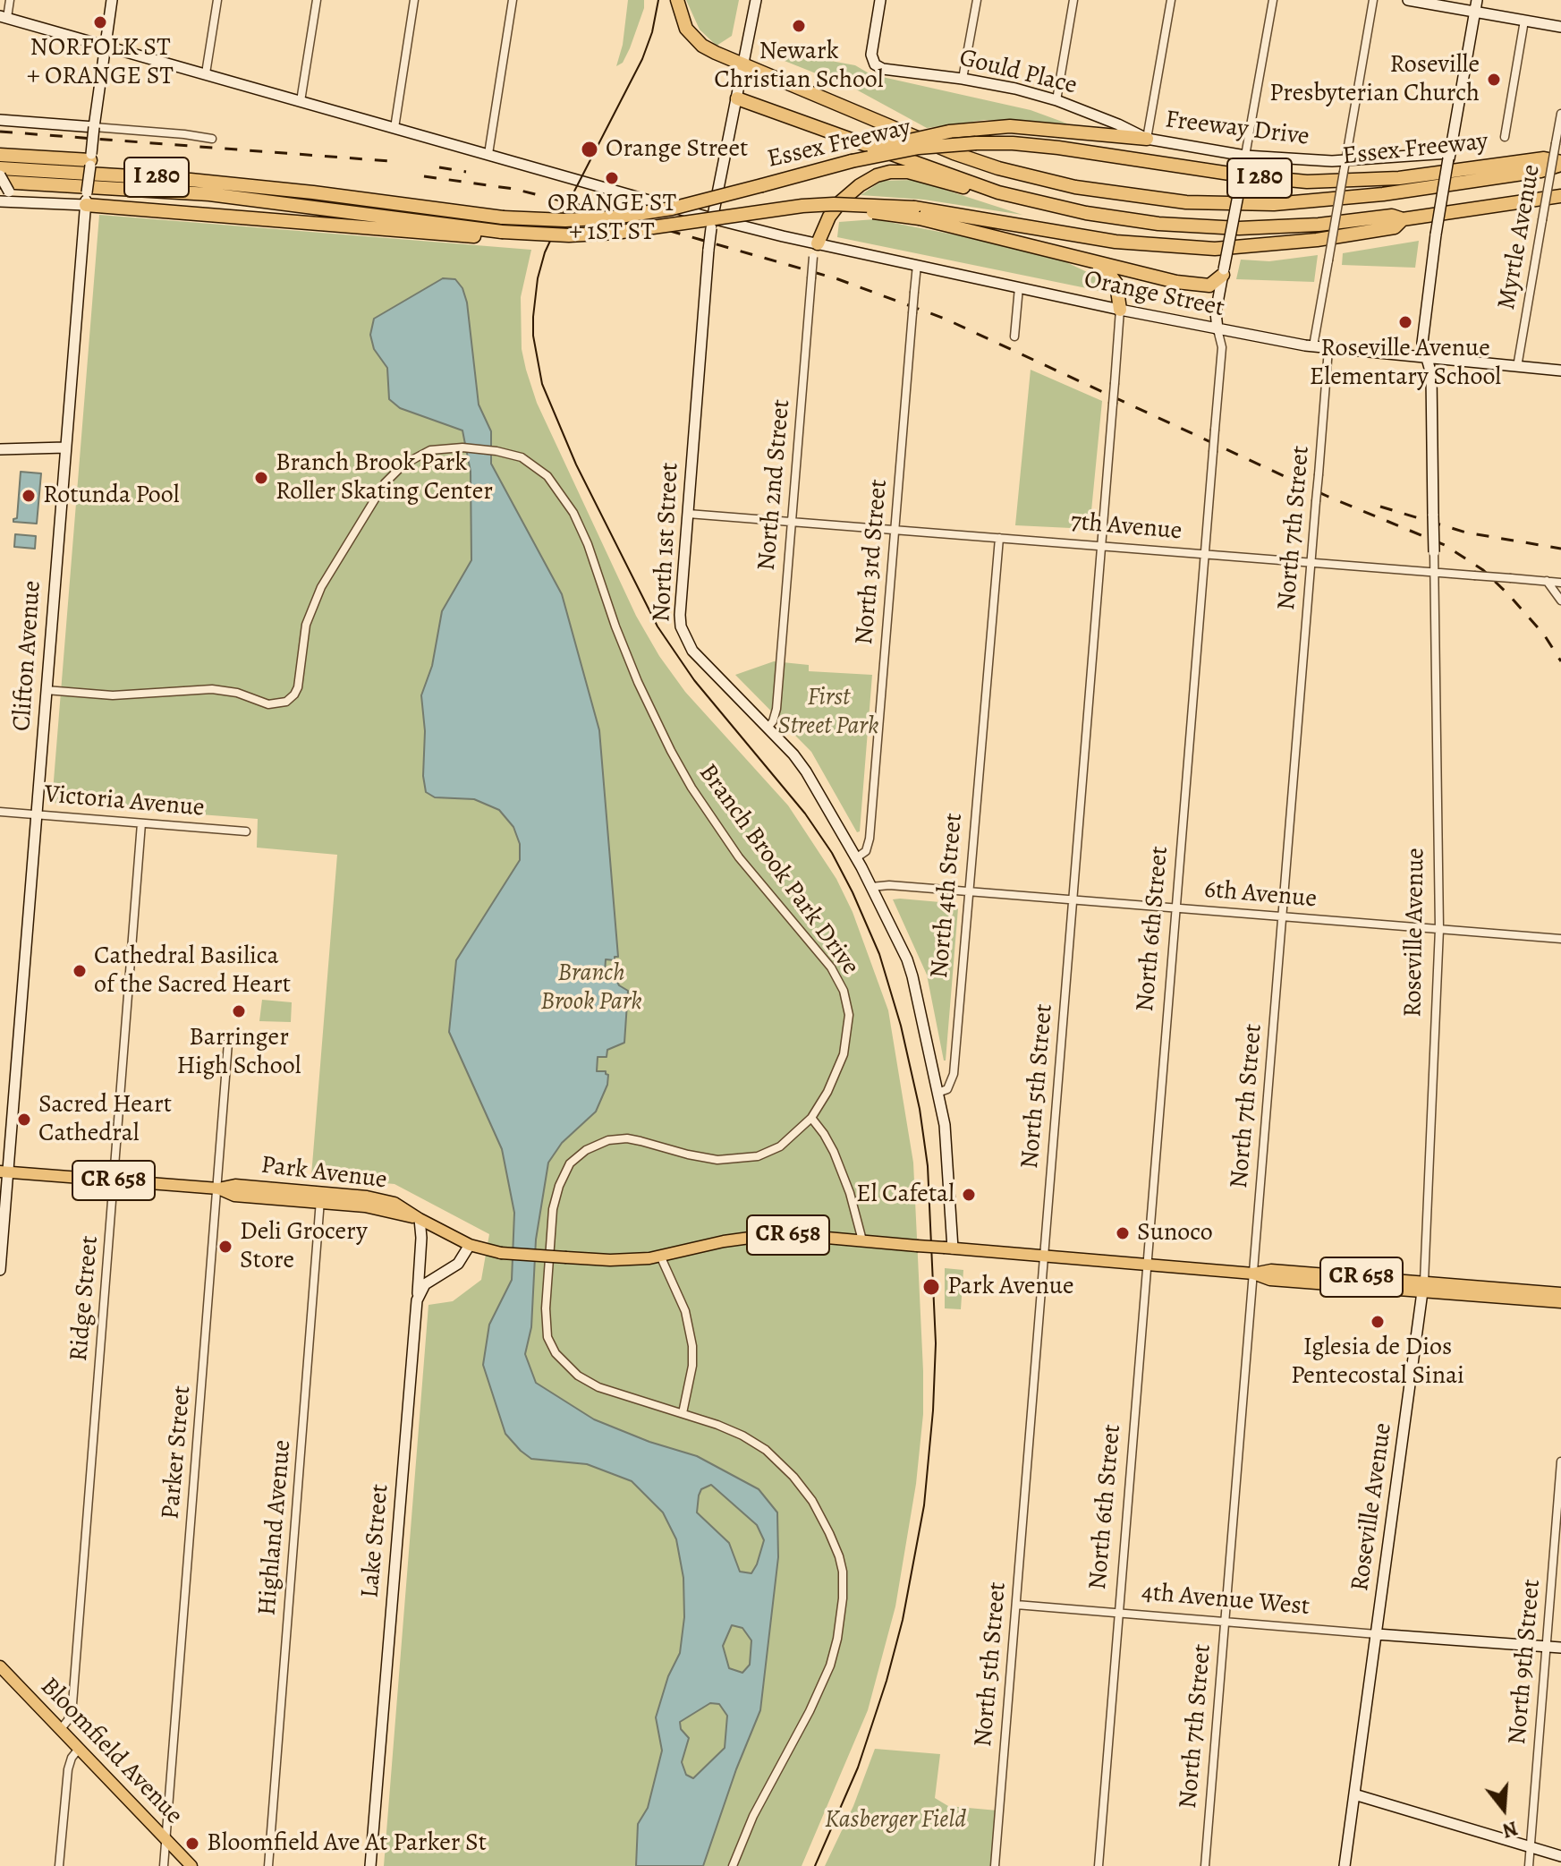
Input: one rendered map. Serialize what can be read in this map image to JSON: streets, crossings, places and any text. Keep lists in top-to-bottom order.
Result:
{
  "streets": {
    "highway": ["Essex Freeway", "I 280"],
    "main road": [
      "Gould Place",
      "Freeway Drive",
      "Orange Street",
      "North 1st Street",
      "Clifton Avenue",
      "North 6th Street",
      "Roseville Avenue",
      "Park Avenue",
      "CR 658",
      "Lake Street",
      "4th Avenue West",
      "Bloomfield Avenue"
    ],
    "street": [
      "Myrtle Avenue",
      "North 2nd Street",
      "7th Avenue",
      "North 7th Street",
      "North 3rd Street",
      "Victoria Avenue",
      "Branch Brook Park Drive",
      "6th Avenue",
      "North 4th Street",
      "North 5th Street",
      "Ridge Street",
      "Parker Street",
      "Highland Avenue",
      "North 9th Street"
    ]
  },
  "crossings": [
    ["Gould Place", "Freeway Drive"],
    ["Freeway Drive", "North 6th Street"],
    ["Freeway Drive", "Roseville Avenue"],
    ["Myrtle Avenue", "Orange Street"],
    ["Orange Street", "North 2nd Street"],
    ["Orange Street", "North 7th Street"],
    ["Orange Street", "North 1st Street"],
    ["Orange Street", "North 3rd Street"],
    ["Orange Street", "Clifton Avenue"],
    ["Orange Street", "North 6th Street"],
    ["Orange Street", "Roseville Avenue"],
    ["Orange Street", "North 5th Street"],
    ["North 2nd Street", "7th Avenue"],
    ["North 2nd Street", "North 1st Street"],
    ["7th Avenue", "North 7th Street"],
    ["7th Avenue", "North 1st Street"],
    ["7th Avenue", "North 3rd Street"],
    ["7th Avenue", "North 4th Street"],
    ["7th Avenue", "North 6th Street"],
    ["7th Avenue", "Roseville Avenue"],
    ["7th Avenue", "North 5th Street"],
    ["North 7th Street", "6th Avenue"],
    ["North 7th Street", "Park Avenue"],
    ["North 7th Street", "4th Avenue West"],
    ["North 1st Street", "North 3rd Street"],
    ["North 1st Street", "6th Avenue"],
    ["North 1st Street", "North 4th Street"],
    ["Clifton Avenue", "Victoria Avenue"],
    ["Clifton Avenue", "Branch Brook Park Drive"],
    ["Clifton Avenue", "Park Avenue"],
    ["Victoria Avenue", "Ridge Street"],
    ["6th Avenue", "North 4th Street"],
    ["6th Avenue", "North 6th Street"],
    ["6th Avenue", "Roseville Avenue"],
    ["6th Avenue", "North 5th Street"],
    ["North 6th Street", "Park Avenue"],
    ["North 6th Street", "4th Avenue West"],
    ["Roseville Avenue", "Park Avenue"],
    ["Roseville Avenue", "4th Avenue West"],
    ["North 5th Street", "Park Avenue"],
    ["North 5th Street", "4th Avenue West"],
    ["Park Avenue", "Ridge Street"],
    ["Park Avenue", "Parker Street"],
    ["Park Avenue", "Highland Avenue"],
    ["Park Avenue", "Lake Street"],
    ["Ridge Street", "Bloomfield Avenue"],
    ["Parker Street", "Bloomfield Avenue"],
    ["4th Avenue West", "North 9th Street"]
  ],
  "parks": ["First Street Park", "Branch Brook Park", "Kasberger Field"],
  "places": [
    "NORFOLK ST + ORANGE ST",
    "Newark Christian School",
    "Roseville Presbyterian Church",
    "Orange Street",
    "ORANGE ST + 1ST ST",
    "Roseville Avenue Elementary School",
    "Branch Brook Park Roller Skating Center",
    "Rotunda Pool",
    "Cathedral Basilica of the Sacred Heart",
    "Barringer High School",
    "Sacred Heart Cathedral",
    "El Cafetal",
    "Sunoco",
    "Deli Grocery Store",
    "Park Avenue",
    "Iglesia de Dios Pentecostal Sinai",
    "Bloomfield Ave At Parker St"
  ],
  "north": "bottom"
}
